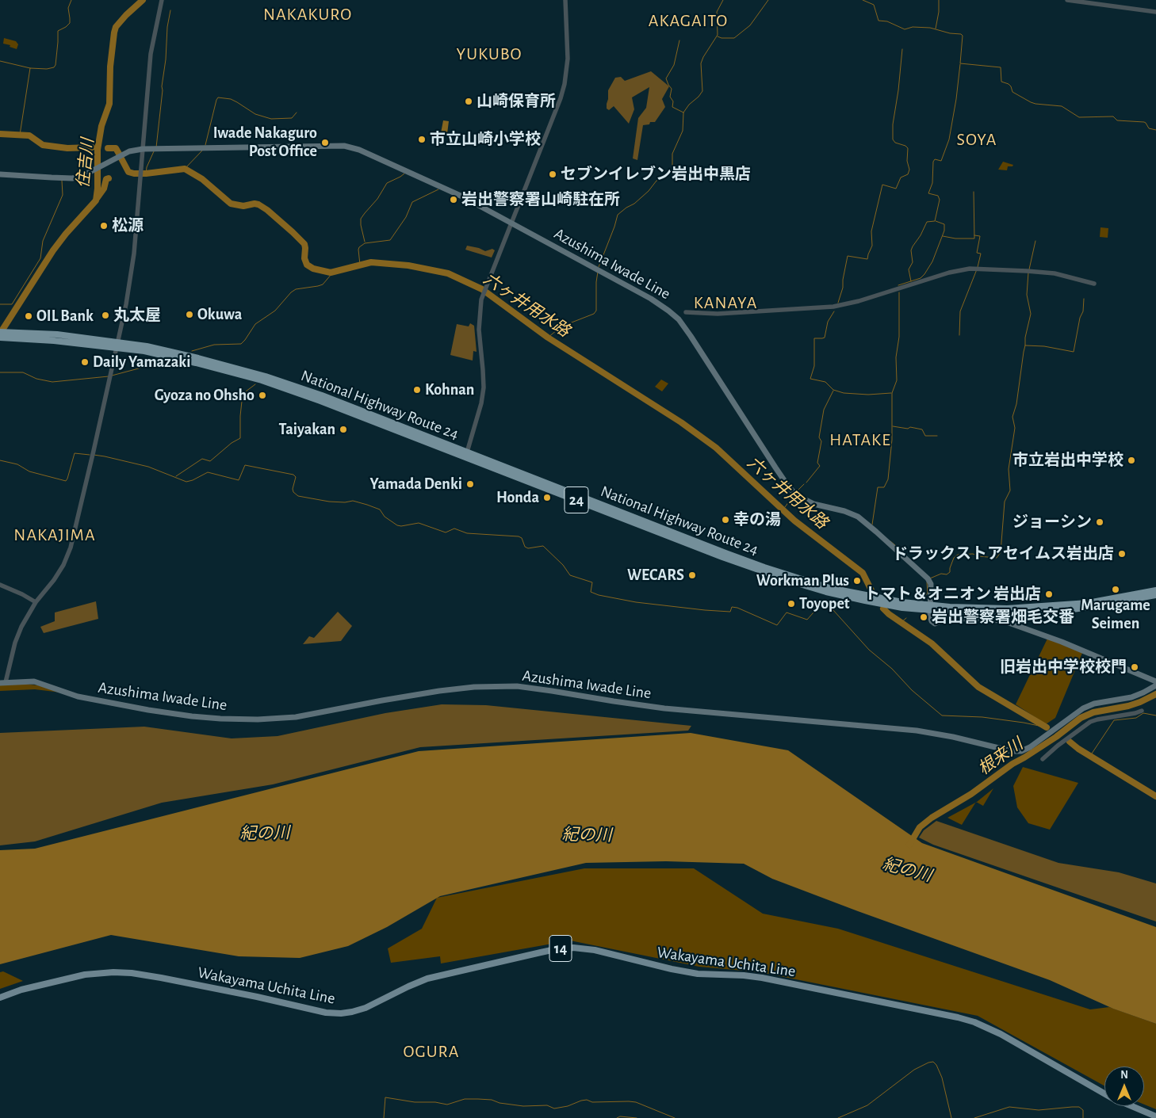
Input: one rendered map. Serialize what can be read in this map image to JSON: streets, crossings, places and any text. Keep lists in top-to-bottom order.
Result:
{
  "streets": {
    "highway": ["National Highway Route 24", "24"],
    "main road": ["Azushima Iwade Line", "14", "Wakayama Uchita Line"]
  },
  "crossings": [
    ["Azushima Iwade Line", "National Highway Route 24"]
  ],
  "districts": [
    "NAKAKURO",
    "AKAGAITO",
    "YUKUBO",
    "SOYA",
    "KANAYA",
    "HATAKE",
    "NAKAJIMA",
    "OGURA"
  ],
  "water": [
    "住吉川",
    "六ヶ井用水路",
    "根来川",
    "紀の川"
  ],
  "places": [
    "山崎保育所",
    "市立山崎小学校",
    "Iwade Nakaguro Post Office",
    "セブンイレブン岩出中黒店",
    "岩出警察署山崎駐在所",
    "松源",
    "Okuwa",
    "丸太屋",
    "OIL Bank",
    "Daily Yamazaki",
    "Kohnan",
    "Gyoza no Ohsho",
    "Taiyakan",
    "市立岩出中学校",
    "Yamada Denki",
    "Honda",
    "幸の湯",
    "ジョーシン",
    "ドラックストアセイムス岩出店",
    "WECARS",
    "Workman Plus",
    "Marugame Seimen",
    "トマト＆オニオン 岩出店",
    "Toyopet",
    "岩出警察署畑毛交番",
    "旧岩出中学校校門"
  ],
  "north": "top"
}
